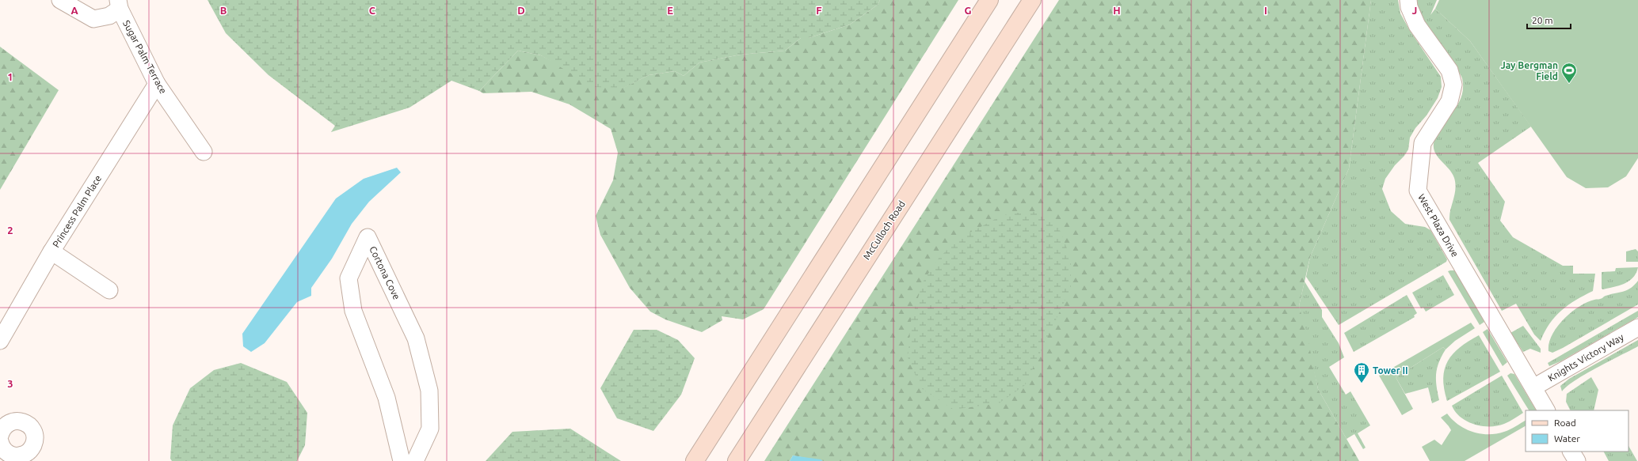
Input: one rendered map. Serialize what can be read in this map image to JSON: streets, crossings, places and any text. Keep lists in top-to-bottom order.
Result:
{
  "streets": {
    "main road": ["McCulloch Road"],
    "street": [
      "Sugar Palm Terrace",
      "Princess Palm Place",
      "West Plaza Drive",
      "Cortona Cove",
      "Knights Victory Way"
    ]
  },
  "crossings": [
    ["Sugar Palm Terrace", "Princess Palm Place"],
    ["West Plaza Drive", "Knights Victory Way"]
  ],
  "places": {
    "sports": ["Jay Bergman Field"],
    "building": ["Tower II"]
  },
  "legend": ["Road", "Water"],
  "scale_bar": "20 m",
  "grid": {
    "columns": [
      "A",
      "B",
      "C",
      "D",
      "E",
      "F",
      "G",
      "H",
      "I",
      "J"
    ],
    "rows": ["1", "2", "3"]
  }
}
